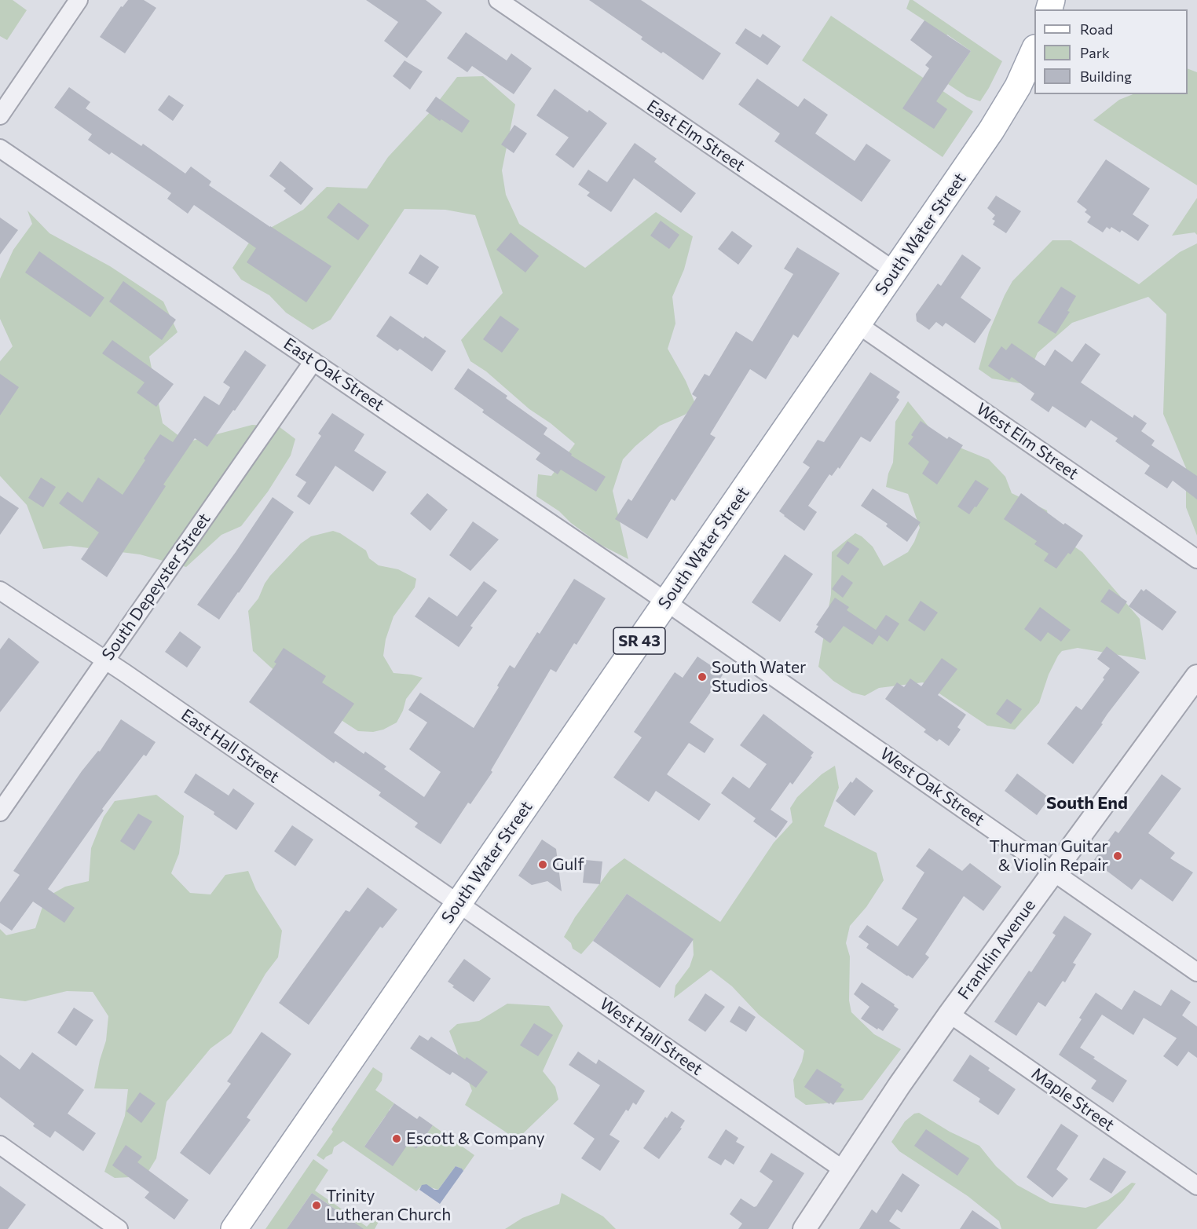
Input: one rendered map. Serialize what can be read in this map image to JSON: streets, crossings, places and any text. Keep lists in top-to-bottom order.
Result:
{
  "streets": {
    "main road": ["South Water Street", "SR 43"],
    "street": [
      "East Elm Street",
      "East Oak Street",
      "West Elm Street",
      "South Depeyster Street",
      "East Hall Street",
      "West Oak Street",
      "Franklin Avenue",
      "West Hall Street",
      "Maple Street"
    ]
  },
  "crossings": [
    ["East Elm Street", "South Water Street"],
    ["South Water Street", "East Oak Street"],
    ["South Water Street", "West Elm Street"],
    ["South Water Street", "East Hall Street"],
    ["South Water Street", "West Oak Street"],
    ["South Water Street", "West Hall Street"],
    ["East Oak Street", "South Depeyster Street"],
    ["East Oak Street", "West Oak Street"],
    ["South Depeyster Street", "East Hall Street"],
    ["East Hall Street", "West Hall Street"],
    ["West Oak Street", "Franklin Avenue"],
    ["Franklin Avenue", "West Hall Street"],
    ["Franklin Avenue", "Maple Street"]
  ],
  "districts": ["South End"],
  "places": [
    "South Water Studios",
    "Thurman Guitar & Violin Repair",
    "Gulf",
    "Escott & Company",
    "Trinity Lutheran Church"
  ],
  "legend": ["Road", "Park", "Building"]
}
